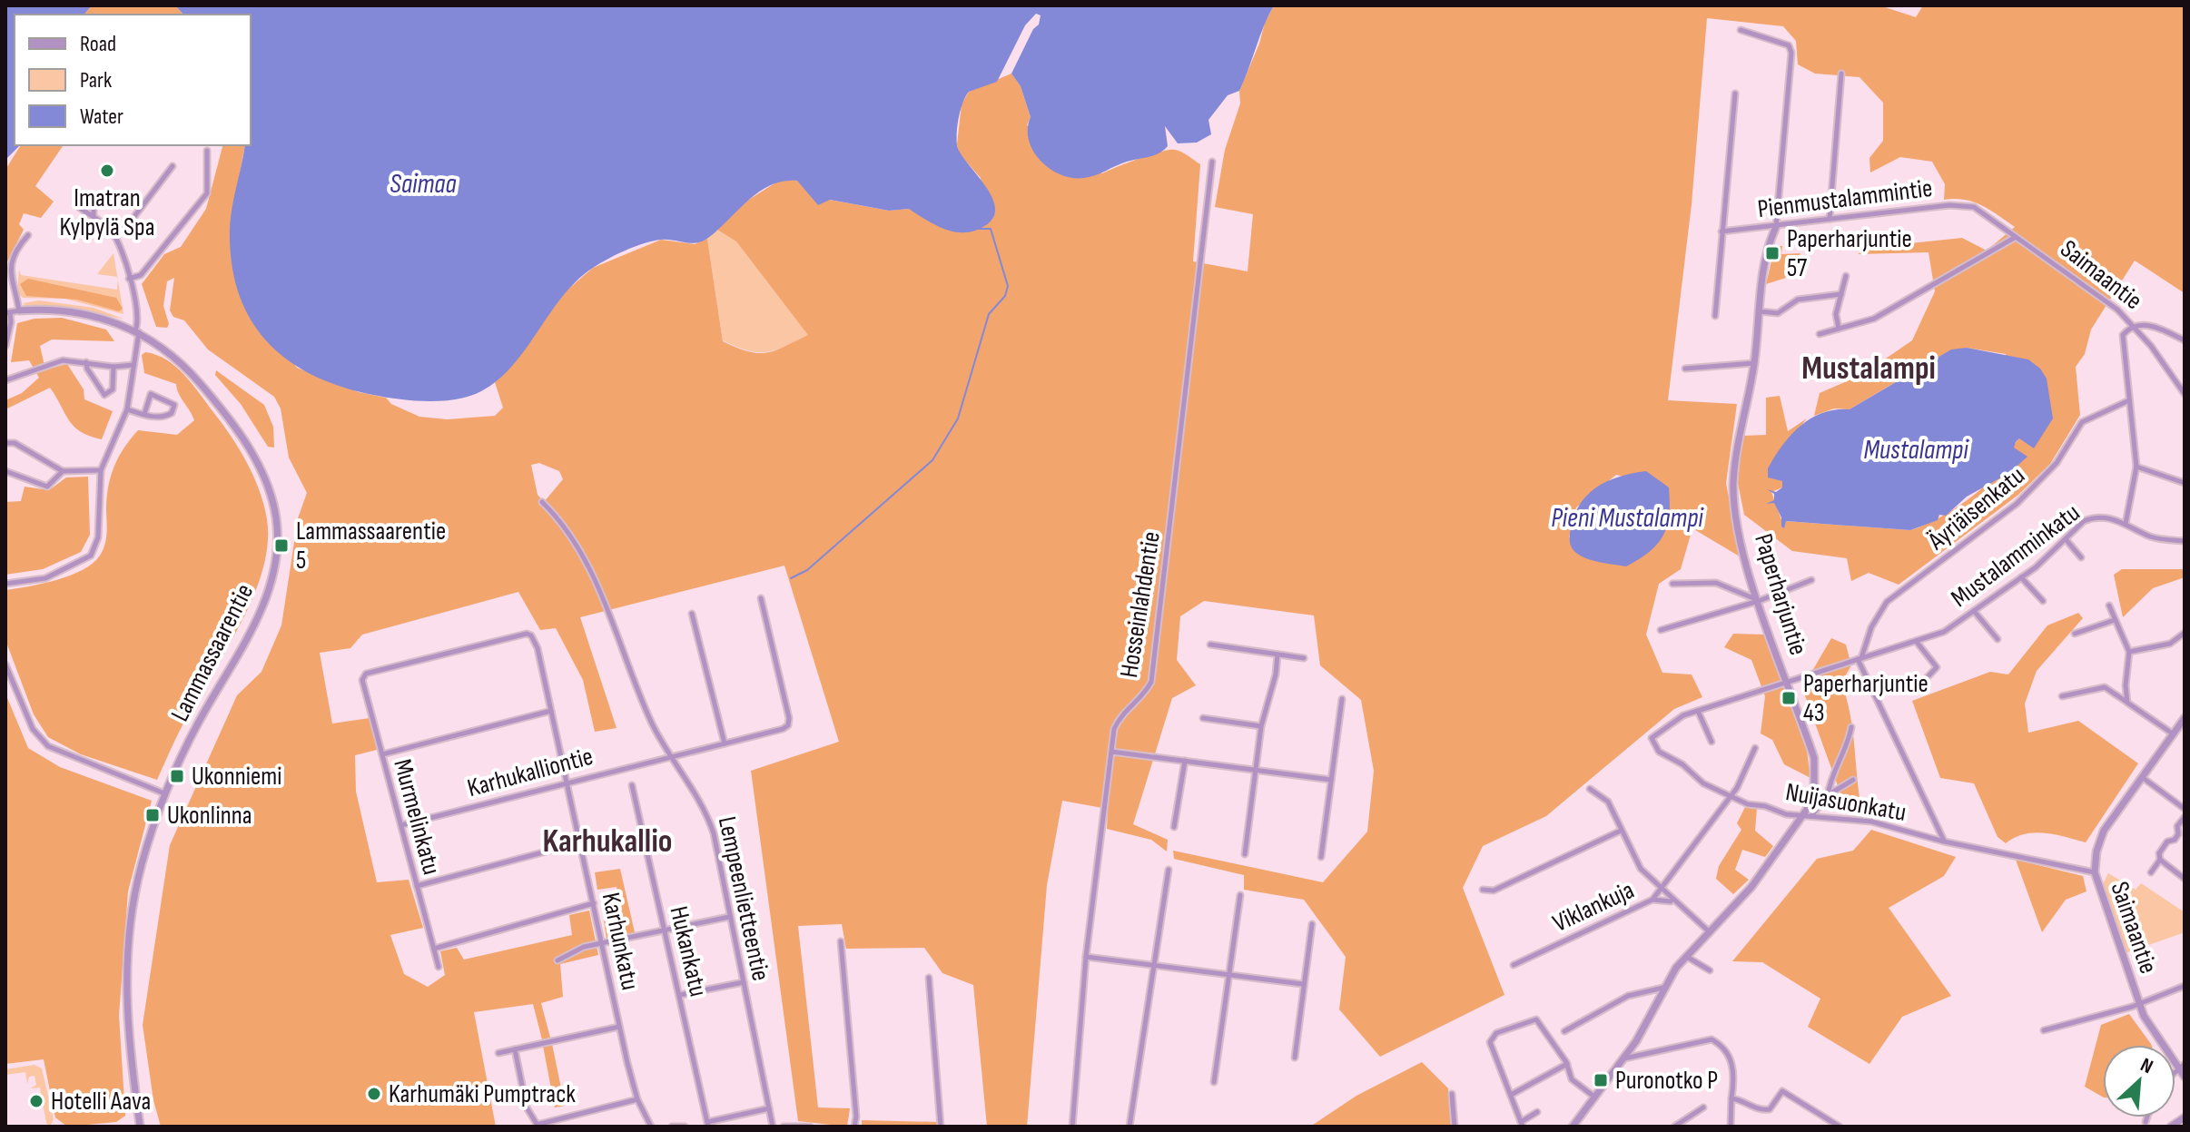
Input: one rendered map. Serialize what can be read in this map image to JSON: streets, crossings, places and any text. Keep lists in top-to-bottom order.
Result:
{
  "streets": {
    "street": [
      "Pienmustalammintie",
      "Saimaantie",
      "Äyriäisenkatu",
      "Mustalamminkatu",
      "Paperharjuntie",
      "Hosseinlahdentie",
      "Lammassaarentie",
      "Karhukalliontie",
      "Nuijasuonkatu",
      "Murmelinkatu",
      "Lempeenlietteentie",
      "Viklankuja",
      "Karhunkatu",
      "Hukankatu"
    ]
  },
  "crossings": [
    ["Pienmustalammintie", "Saimaantie"],
    ["Pienmustalammintie", "Paperharjuntie"],
    ["Saimaantie", "Nuijasuonkatu"],
    ["Äyriäisenkatu", "Mustalamminkatu"],
    ["Mustalamminkatu", "Paperharjuntie"],
    ["Mustalamminkatu", "Nuijasuonkatu"],
    ["Paperharjuntie", "Nuijasuonkatu"],
    ["Karhukalliontie", "Murmelinkatu"],
    ["Karhukalliontie", "Lempeenlietteentie"],
    ["Karhukalliontie", "Karhunkatu"],
    ["Nuijasuonkatu", "Viklankuja"],
    ["Murmelinkatu", "Karhunkatu"]
  ],
  "districts": ["Mustalampi", "Karhukallio"],
  "water": ["Saimaa", "Mustalampi", "Pieni Mustalampi"],
  "places": {
    "other": ["Imatran Kylpylä Spa", "Karhumäki Pumptrack", "Hotelli Aava"],
    "transit": [
      "Paperharjuntie 57",
      "Lammassaarentie 5",
      "Paperharjuntie 43",
      "Ukonniemi",
      "Ukonlinna",
      "Puronotko P"
    ]
  },
  "legend": ["Road", "Park", "Water"],
  "north": "top right"
}
